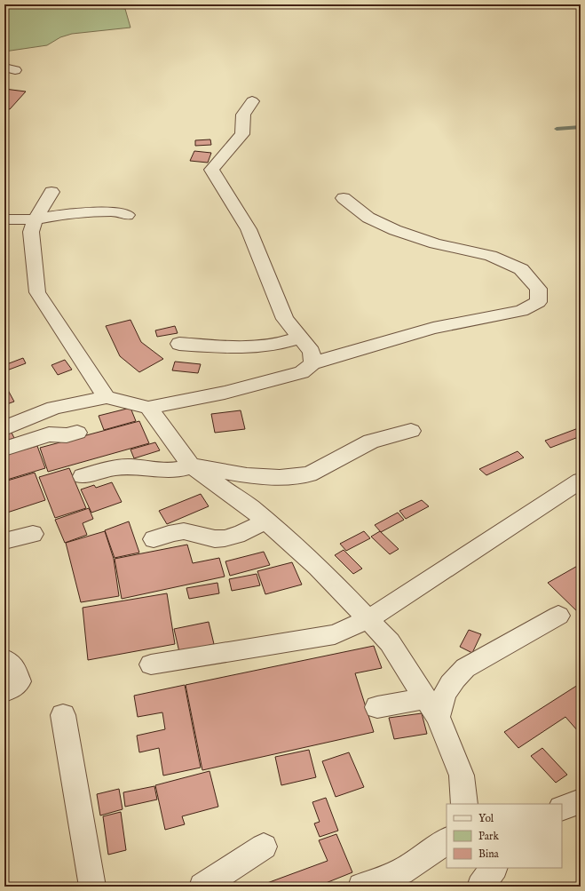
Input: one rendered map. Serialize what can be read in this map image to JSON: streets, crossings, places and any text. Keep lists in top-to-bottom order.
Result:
{
  "legend": ["Yol", "Park", "Bina"]
}
